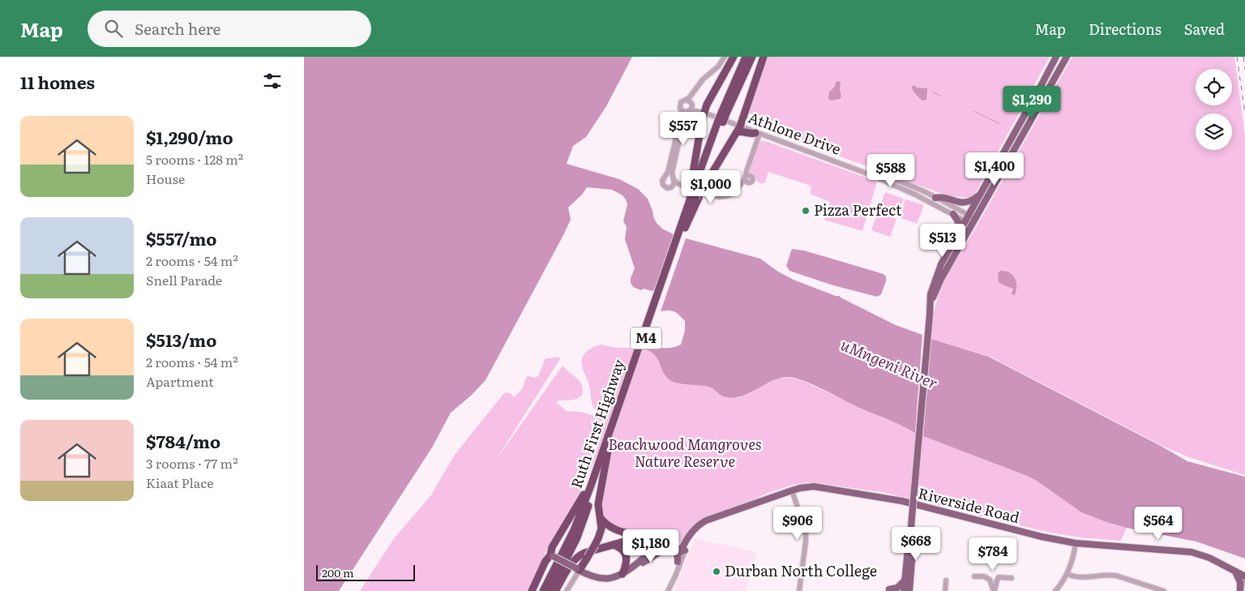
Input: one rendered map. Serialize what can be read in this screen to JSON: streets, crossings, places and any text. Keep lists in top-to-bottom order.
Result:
{
  "streets": {
    "highway": ["M4", "Ruth First Highway"],
    "main road": ["Riverside Road"],
    "street": ["Athlone Drive"]
  },
  "water": ["uMngeni River"],
  "parks": ["Beachwood Mangroves Nature Reserve"],
  "places": ["Pizza Perfect", "Durban North College"],
  "scale_bar": "200 m",
  "page": {
    "header": "Map",
    "search": "Search here",
    "nav": ["Map", "Directions", "Saved"],
    "heading": "11 homes",
    "price": [
      "$1,290",
      "$557",
      "$1,400",
      "$588",
      "$1,000",
      "$513",
      "$906",
      "$564",
      "$668",
      "$1,180",
      "$784"
    ],
    "list": [
      {
        "name": "$1,290/mo",
        "note": "5 rooms · 128 m² · House"
      },
      {
        "name": "$557/mo",
        "note": "2 rooms · 54 m² · Snell Parade"
      },
      {
        "name": "$513/mo",
        "note": "2 rooms · 54 m² · Apartment"
      },
      {
        "name": "$784/mo",
        "note": "3 rooms · 77 m² · Kiaat Place"
      }
    ],
    "scale": "200 m"
  }
}
